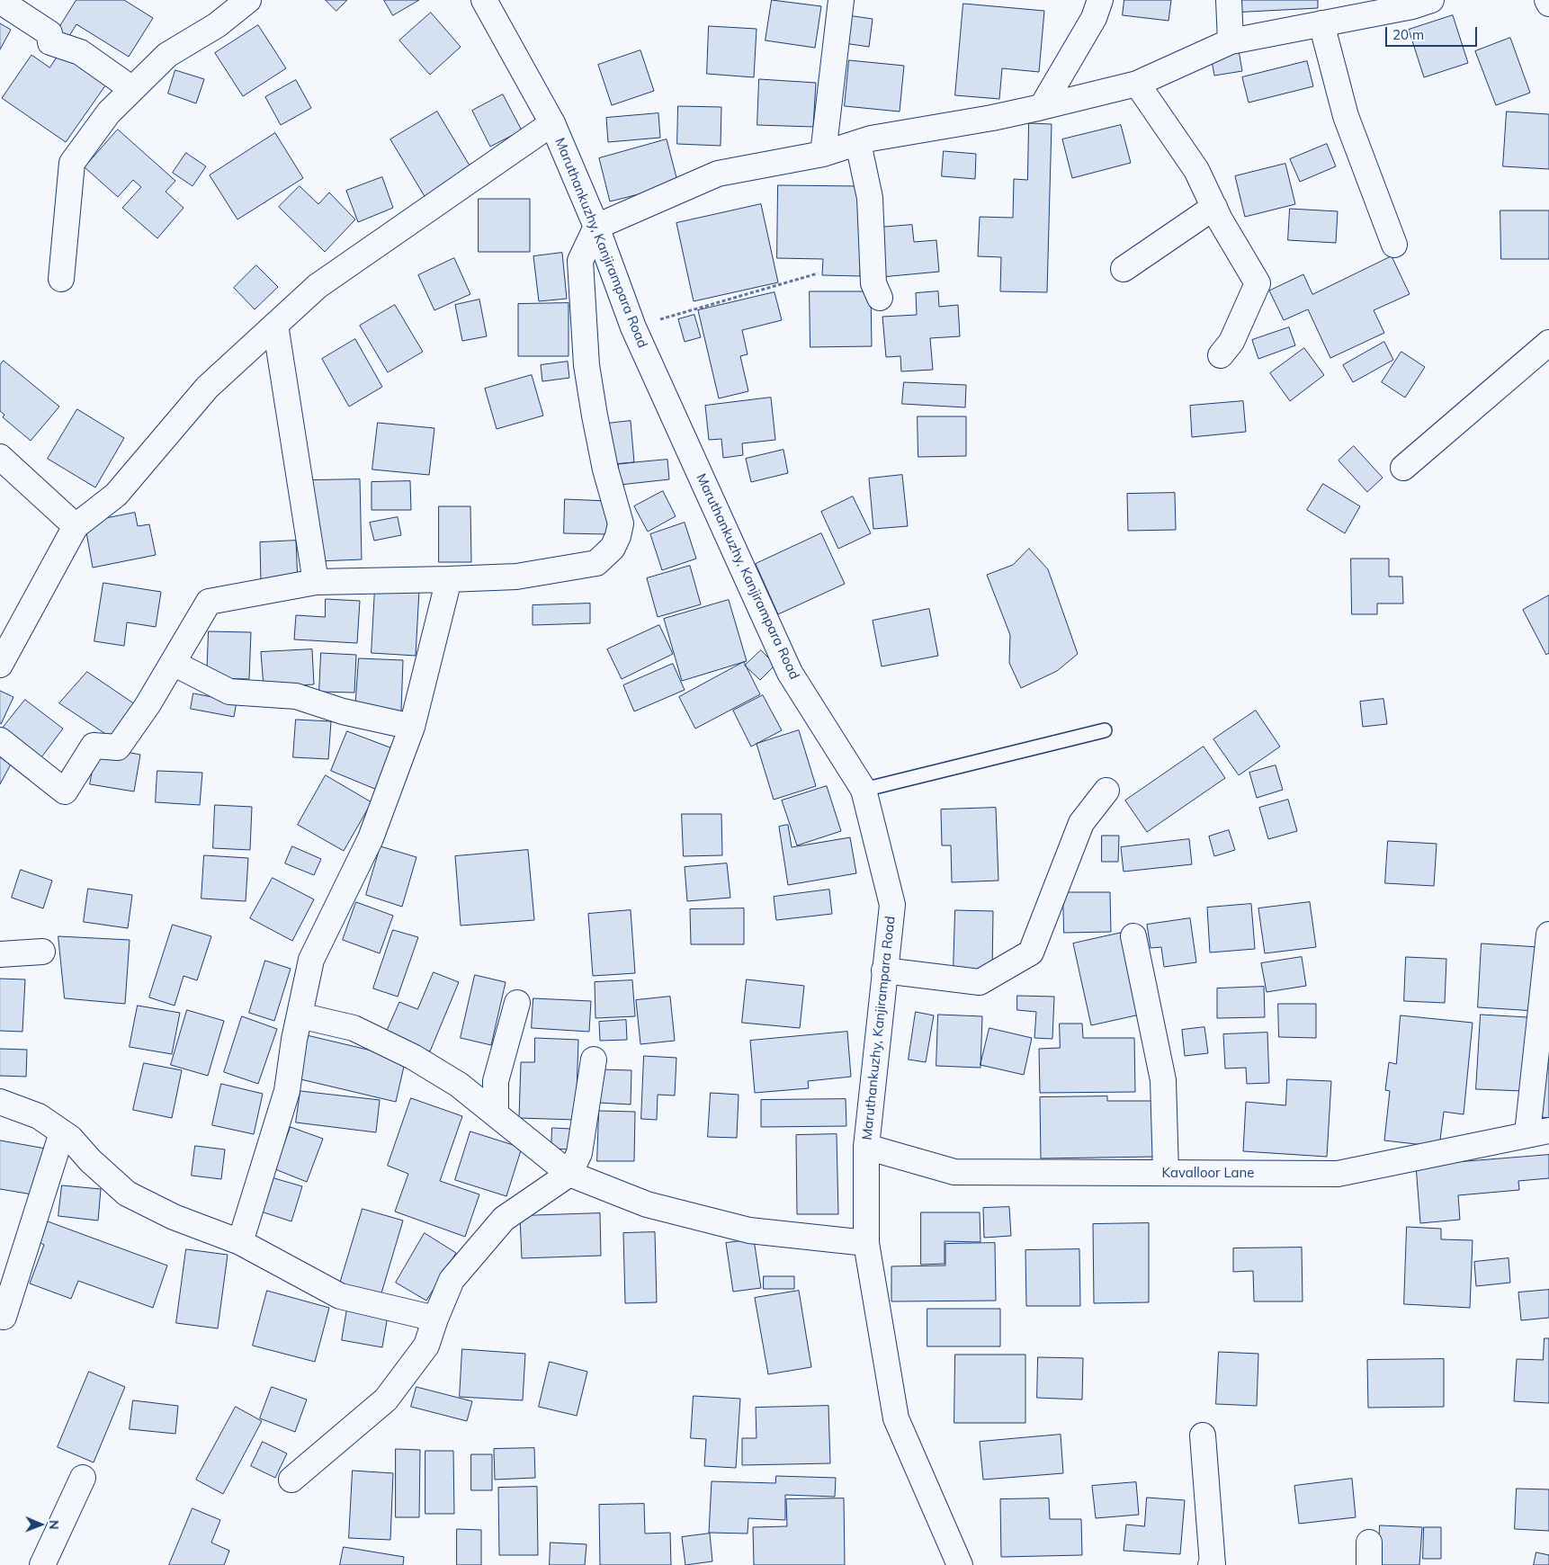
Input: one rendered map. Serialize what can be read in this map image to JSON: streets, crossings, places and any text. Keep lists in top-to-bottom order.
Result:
{
  "streets": {
    "street": ["Maruthankuzhy, Kanjirampara Road", "Kavalloor Lane"]
  },
  "crossings": [
    ["Maruthankuzhy, Kanjirampara Road", "Kavalloor Lane"]
  ],
  "scale_bar": "20 m",
  "north": "right"
}
